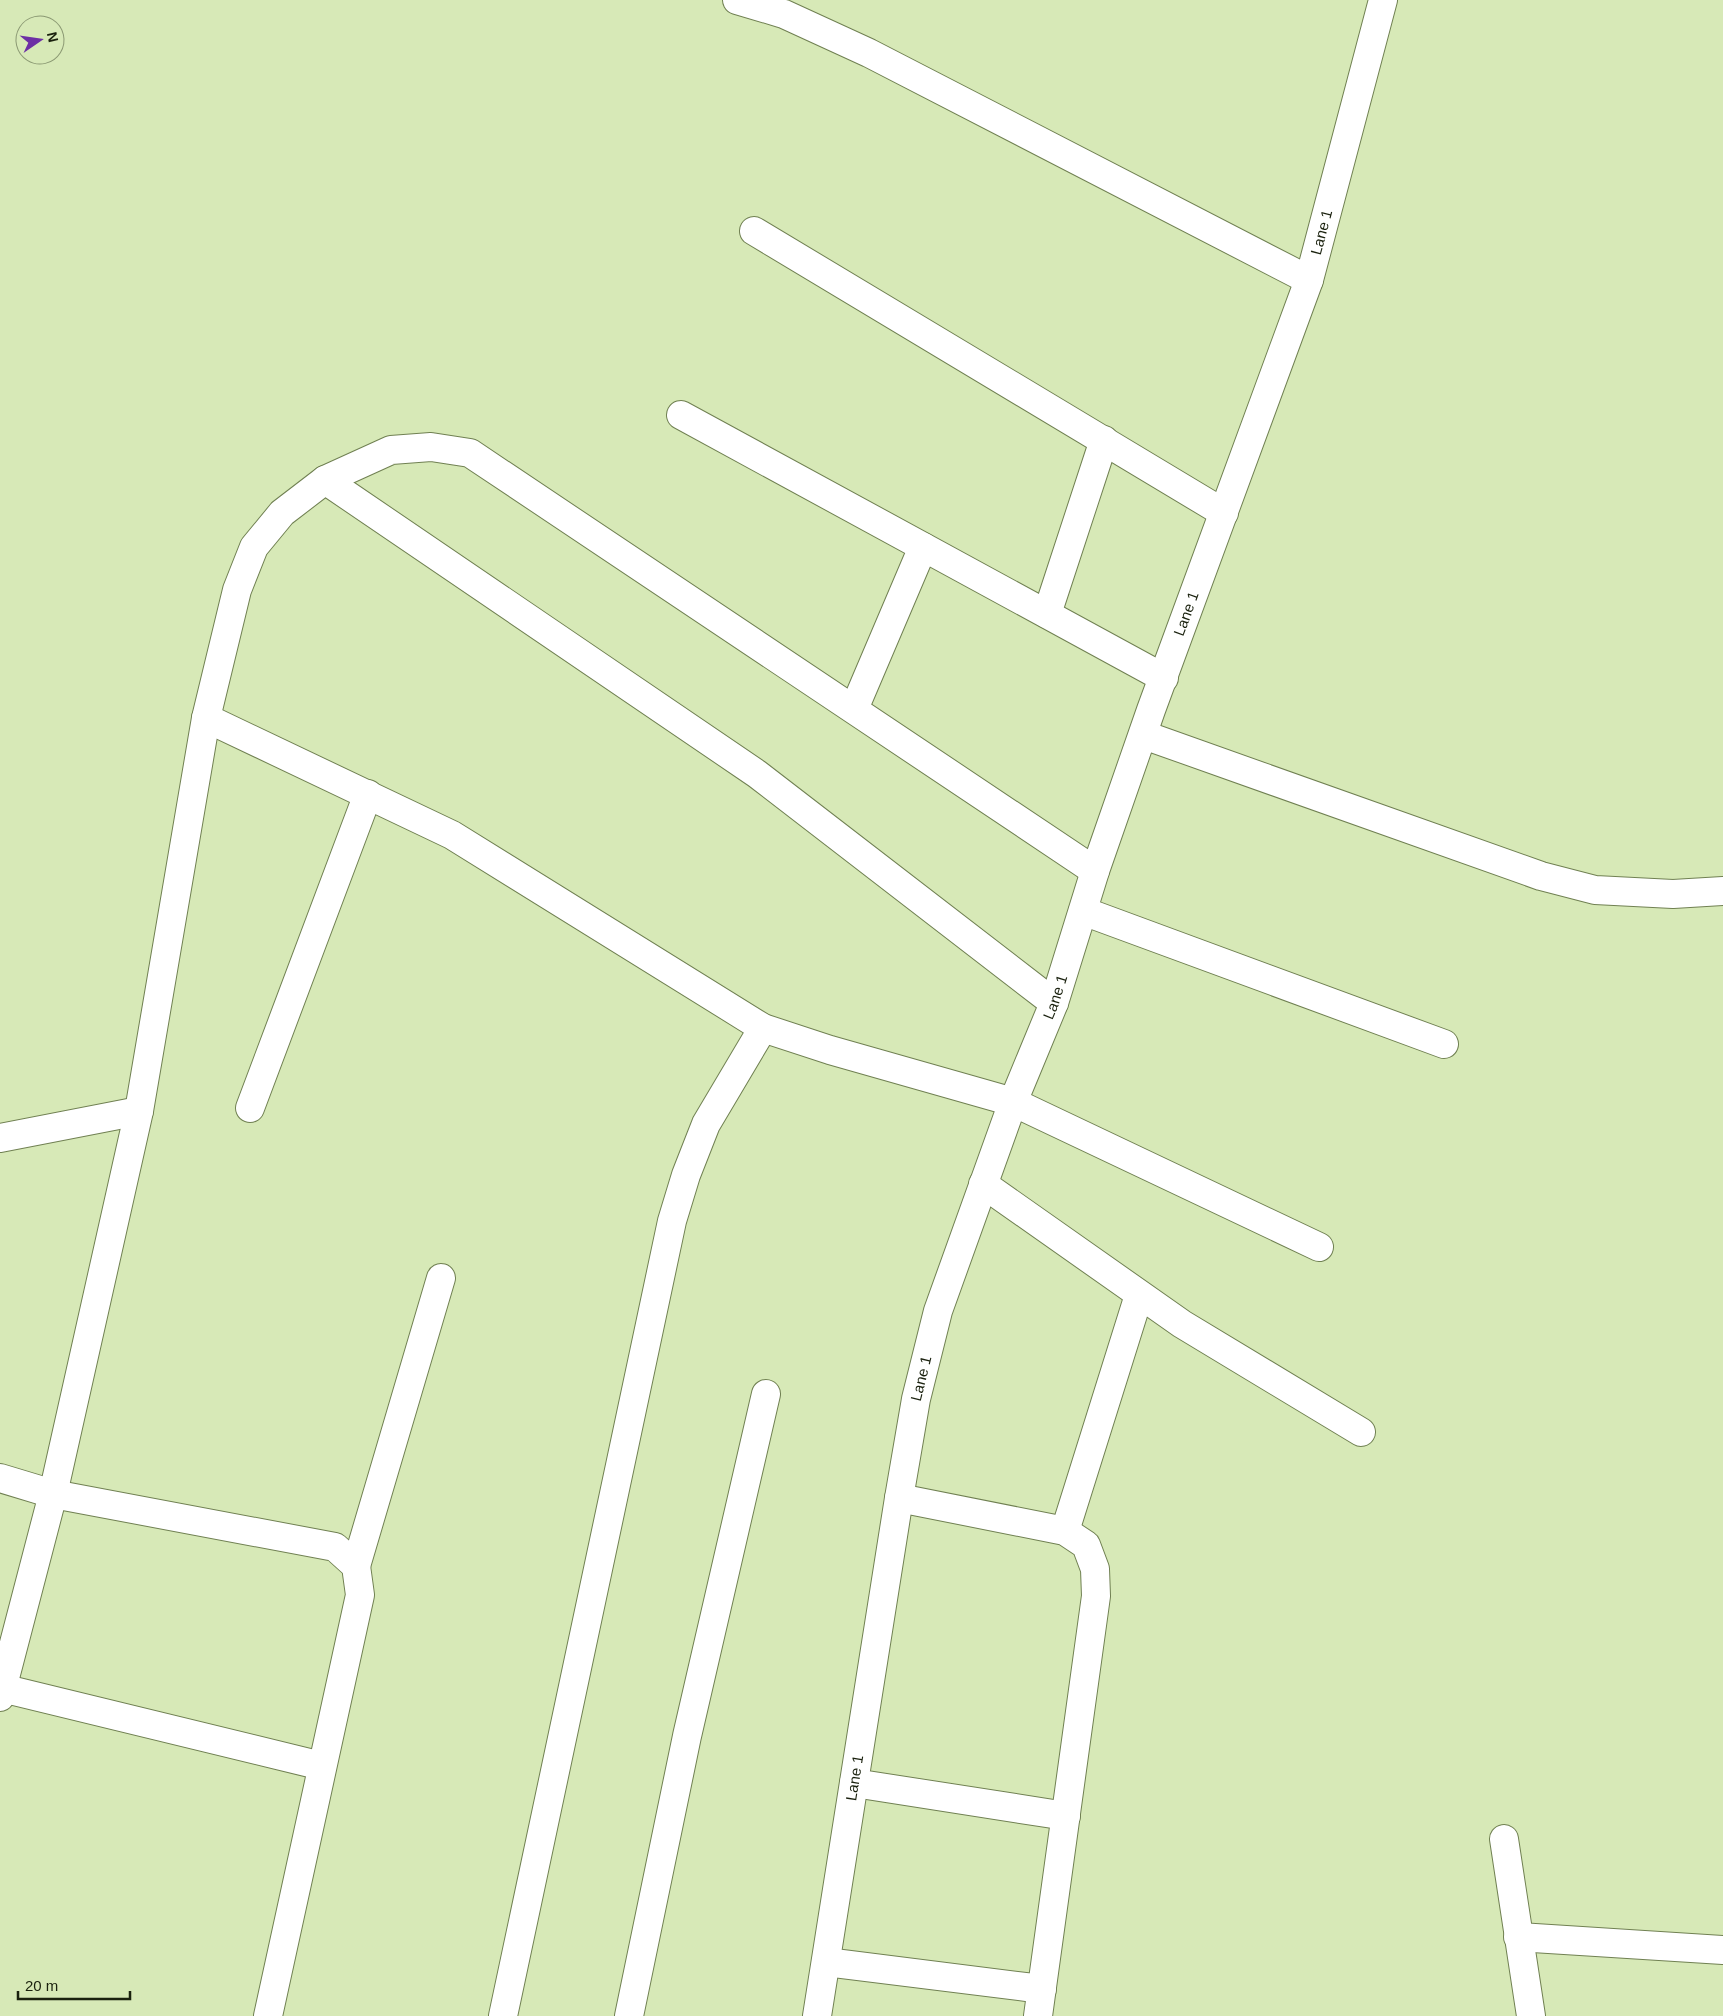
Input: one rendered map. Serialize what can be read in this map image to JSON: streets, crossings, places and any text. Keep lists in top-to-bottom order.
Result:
{
  "streets": {
    "street": ["Lane 1"]
  },
  "scale_bar": "20 m",
  "north": "right"
}
